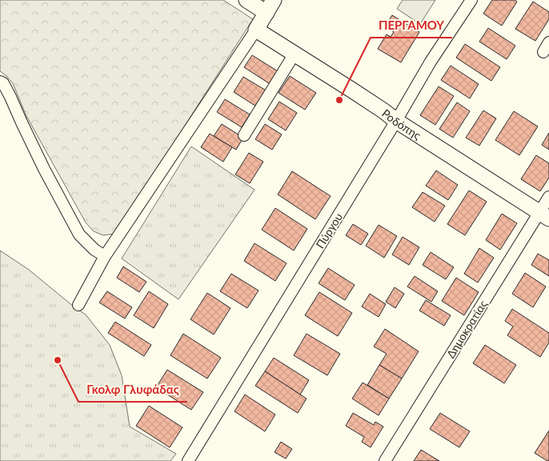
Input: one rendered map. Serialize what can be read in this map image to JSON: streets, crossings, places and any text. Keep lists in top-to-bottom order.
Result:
{
  "streets": {
    "street": ["Ροδόπης", "Πύργου", "Δημοκρατίας"]
  },
  "crossings": [
    ["Ροδόπης", "Πύργου"],
    ["Ροδόπης", "Δημοκρατίας"]
  ],
  "places": ["ΠΕΡΓΑΜΟΥ", "Γκολφ Γλυφάδας"]
}
